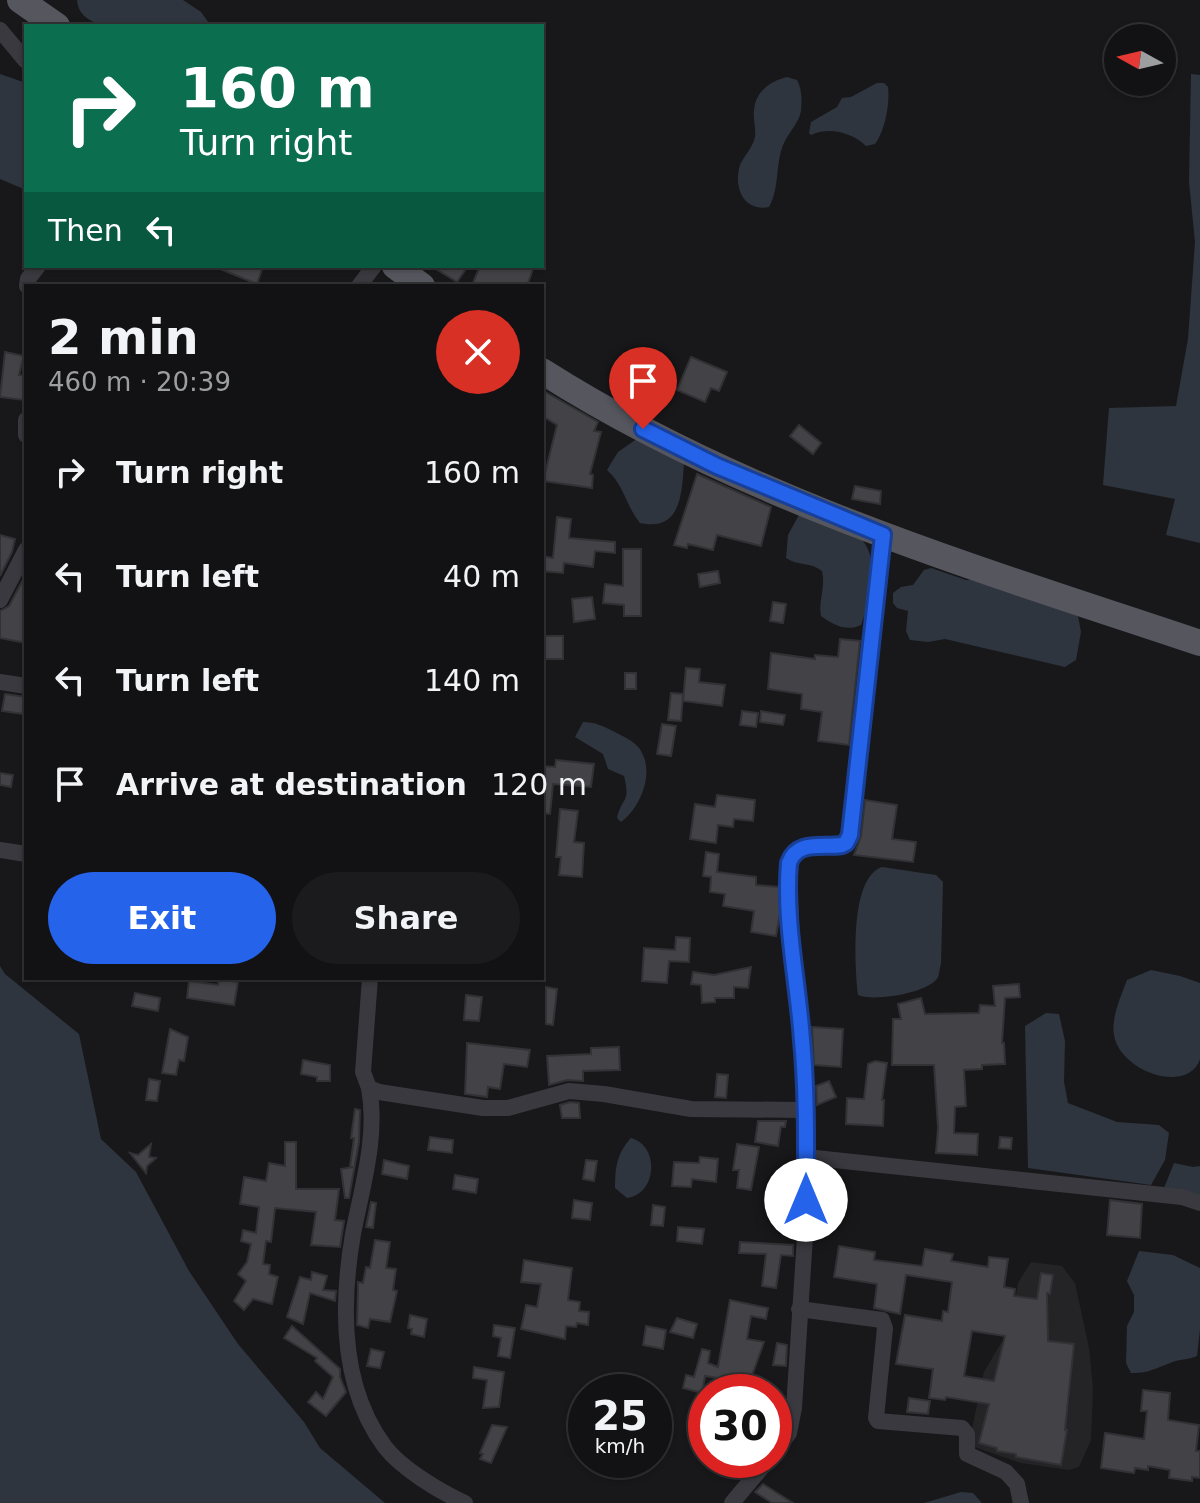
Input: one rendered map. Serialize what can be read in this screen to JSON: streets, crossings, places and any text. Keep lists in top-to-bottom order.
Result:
{
  "north": "left",
  "page": {
    "turn": ["160 m", "Turn right"],
    "then": "Then",
    "heading": ["2 min", "460 m · 20:39"],
    "list": [
      {
        "name": "Turn right",
        "value": "160 m"
      },
      {
        "name": "Turn left",
        "value": "40 m"
      },
      {
        "name": "Turn left",
        "value": "140 m"
      },
      {
        "name": "Arrive at destination",
        "value": "120 m"
      }
    ],
    "buttons": ["Exit", "Share"],
    "speed": "25 km/h",
    "limit": "30"
  }
}
